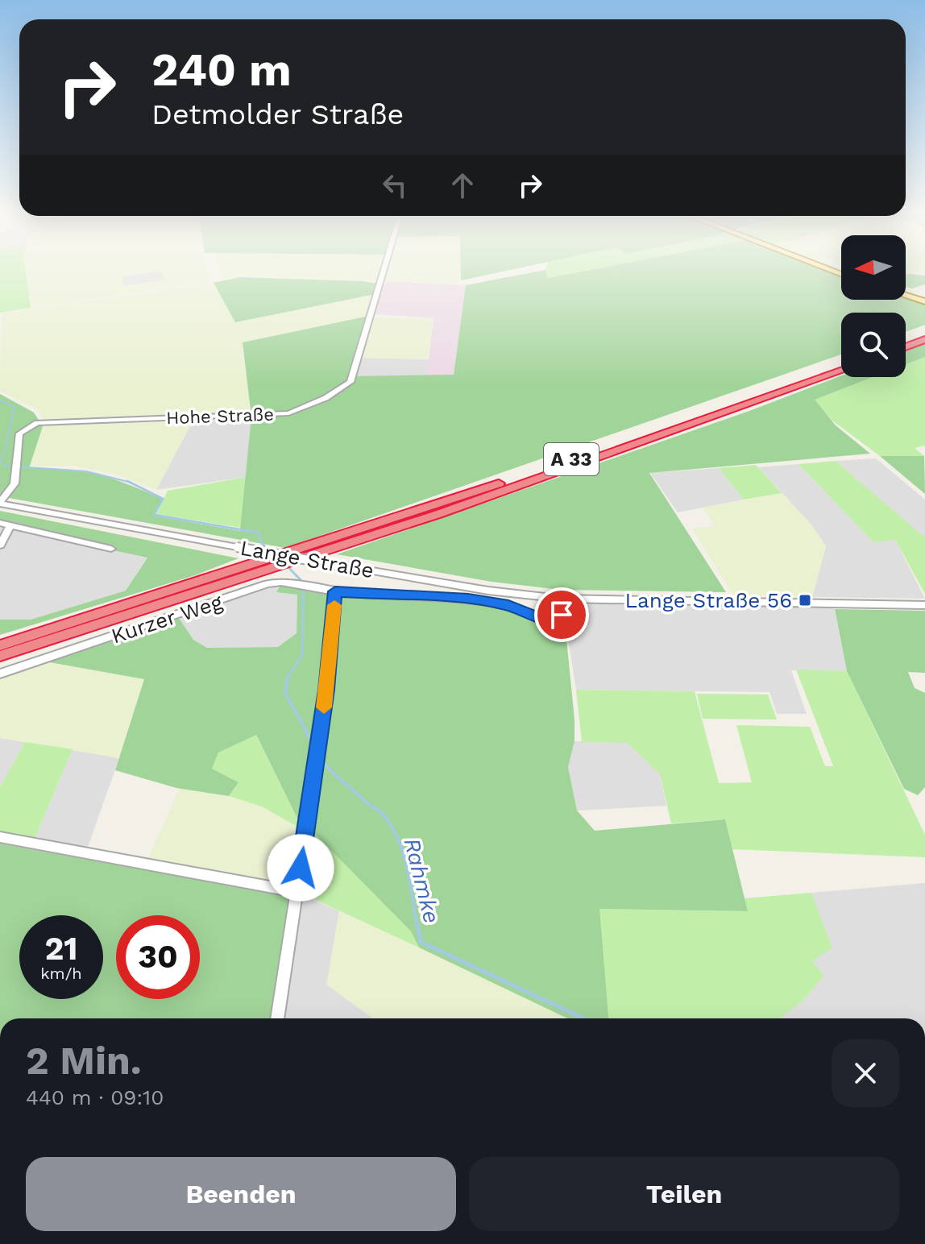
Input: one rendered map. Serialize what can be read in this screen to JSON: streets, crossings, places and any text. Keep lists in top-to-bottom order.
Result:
{
  "streets": {
    "highway": ["A 33"],
    "street": ["Hohe Straße", "Lange Straße", "Kurzer Weg"]
  },
  "crossings": [
    ["Hohe Straße", "Lange Straße"],
    ["Lange Straße", "Kurzer Weg"]
  ],
  "water": ["Rahmke"],
  "places": {
    "transit": ["Lange Straße 56"]
  },
  "north": "left",
  "page": {
    "turn": ["240 m", "Detmolder Straße"],
    "speed": "21 km/h",
    "limit": "30",
    "heading": ["2 Min.", "440 m · 09:10"],
    "buttons": ["Beenden", "Teilen"]
  }
}
